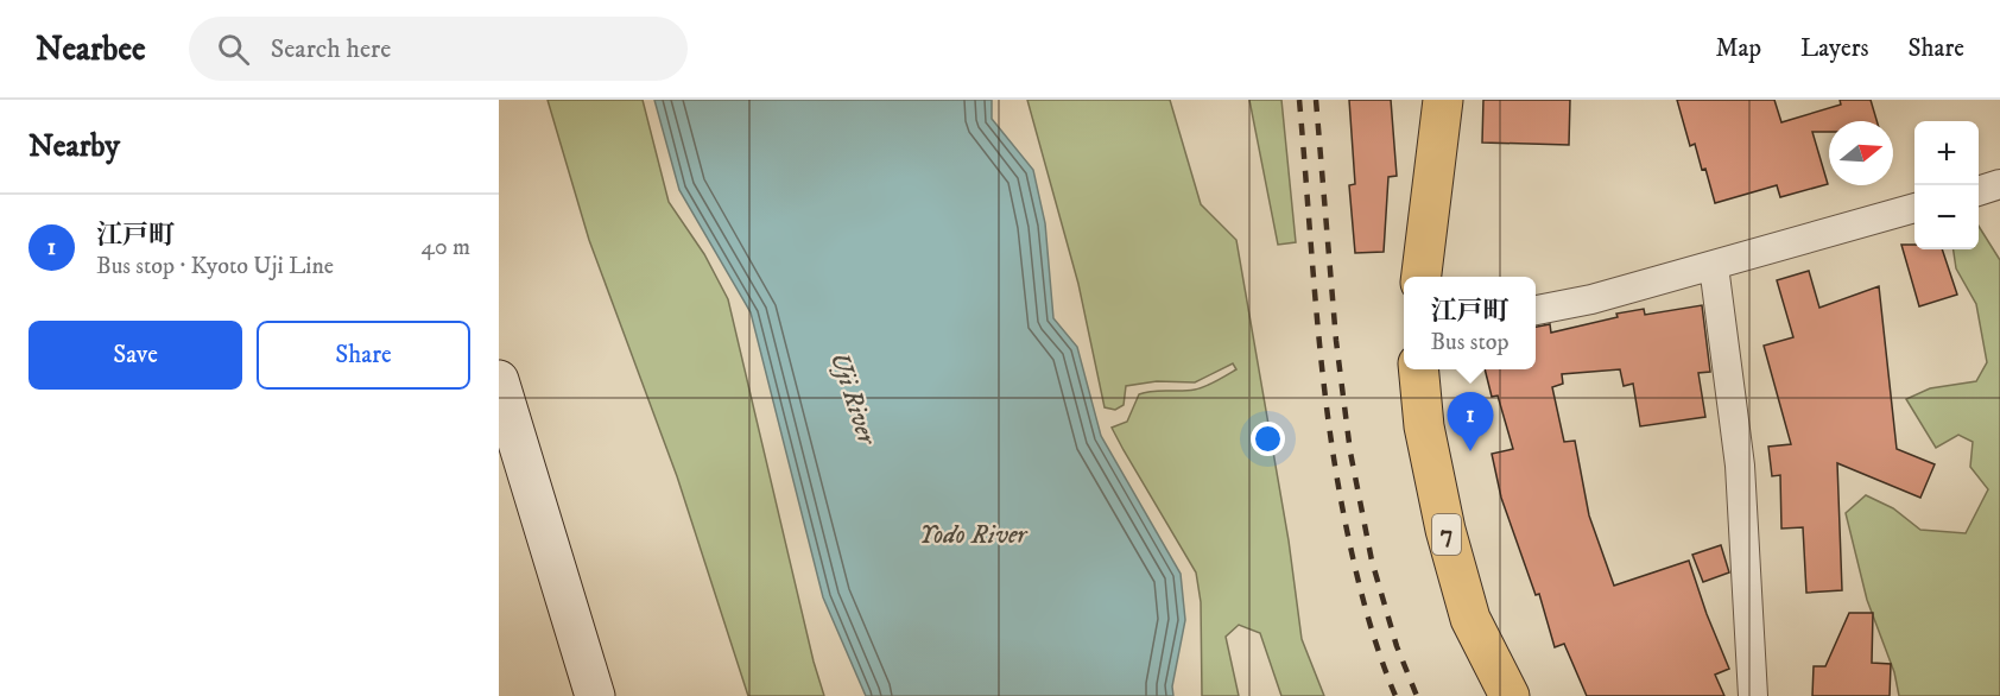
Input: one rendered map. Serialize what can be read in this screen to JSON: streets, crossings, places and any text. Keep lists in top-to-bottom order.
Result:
{
  "streets": {
    "main road": ["7"]
  },
  "water": ["Uji River", "Yodo River"],
  "north": "right",
  "page": {
    "header": "Nearbee",
    "search": "Search here",
    "nav": ["Map", "Layers", "Share"],
    "heading": "Nearby",
    "map_buttons": ["+", "−"],
    "list": [
      {
        "mark": "1",
        "name": "江戸町",
        "note": "Bus stop · Kyoto Uji Line",
        "value": "40 m"
      }
    ],
    "popup": ["江戸町", "Bus stop"],
    "buttons": ["Save", "Share"],
    "pins": "1"
  }
}
